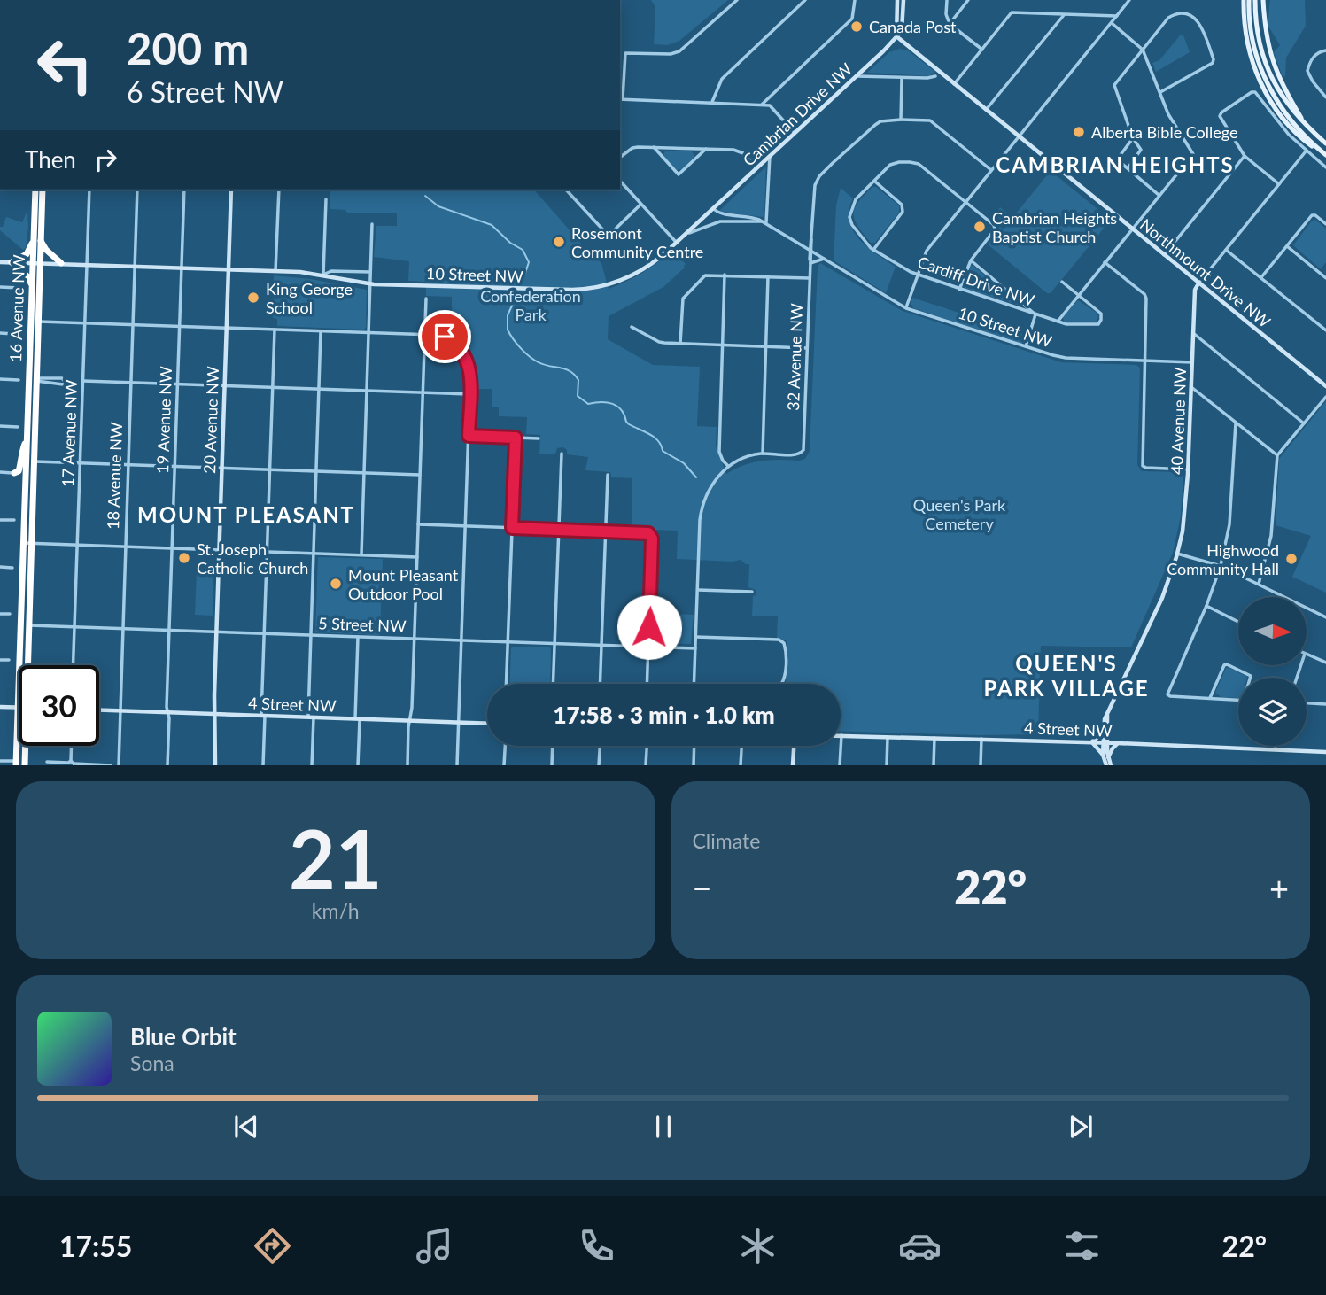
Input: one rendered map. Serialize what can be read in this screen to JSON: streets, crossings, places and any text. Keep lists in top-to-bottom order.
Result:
{
  "streets": {
    "highway": ["16 Avenue NW"],
    "street": [
      "Cambrian Drive NW",
      "Northmount Drive NW",
      "10 Street NW",
      "Cardiff Drive NW",
      "32 Avenue NW",
      "19 Avenue NW",
      "20 Avenue NW",
      "40 Avenue NW",
      "17 Avenue NW",
      "18 Avenue NW",
      "5 Street NW",
      "4 Street NW"
    ]
  },
  "crossings": [
    ["Cambrian Drive NW", "Northmount Drive NW"],
    ["Cambrian Drive NW", "10 Street NW"],
    ["Northmount Drive NW", "40 Avenue NW"],
    ["10 Street NW", "16 Avenue NW"],
    ["10 Street NW", "32 Avenue NW"],
    ["10 Street NW", "19 Avenue NW"],
    ["10 Street NW", "20 Avenue NW"],
    ["10 Street NW", "40 Avenue NW"],
    ["10 Street NW", "17 Avenue NW"],
    ["10 Street NW", "18 Avenue NW"],
    ["16 Avenue NW", "5 Street NW"],
    ["19 Avenue NW", "5 Street NW"],
    ["19 Avenue NW", "4 Street NW"],
    ["20 Avenue NW", "5 Street NW"],
    ["20 Avenue NW", "4 Street NW"],
    ["40 Avenue NW", "4 Street NW"],
    ["17 Avenue NW", "5 Street NW"],
    ["18 Avenue NW", "5 Street NW"],
    ["18 Avenue NW", "4 Street NW"]
  ],
  "districts": ["CAMBRIAN HEIGHTS", "MOUNT PLEASANT", "QUEEN'S PARK VILLAGE"],
  "parks": ["Confederation Park", "Queen's Park Cemetery"],
  "places": [
    "Canada Post",
    "Alberta Bible College",
    "Cambrian Heights Baptist Church",
    "Rosemont Community Centre",
    "King George School",
    "St. Joseph Catholic Church",
    "Highwood Community Hall",
    "Mount Pleasant Outdoor Pool"
  ],
  "north": "right",
  "page": {
    "turn": ["200 m", "6 Street NW"],
    "then": "Then",
    "limit": "30",
    "trip": "17:58 · 3 min · 1.0 km",
    "tile": [
      ["21", "km/h"],
      "Climate"
    ],
    "heat": ["−", "22°", "+"],
    "song": ["Blue Orbit", "Sona"],
    "tabs": ["17:55", "22°"]
  }
}
